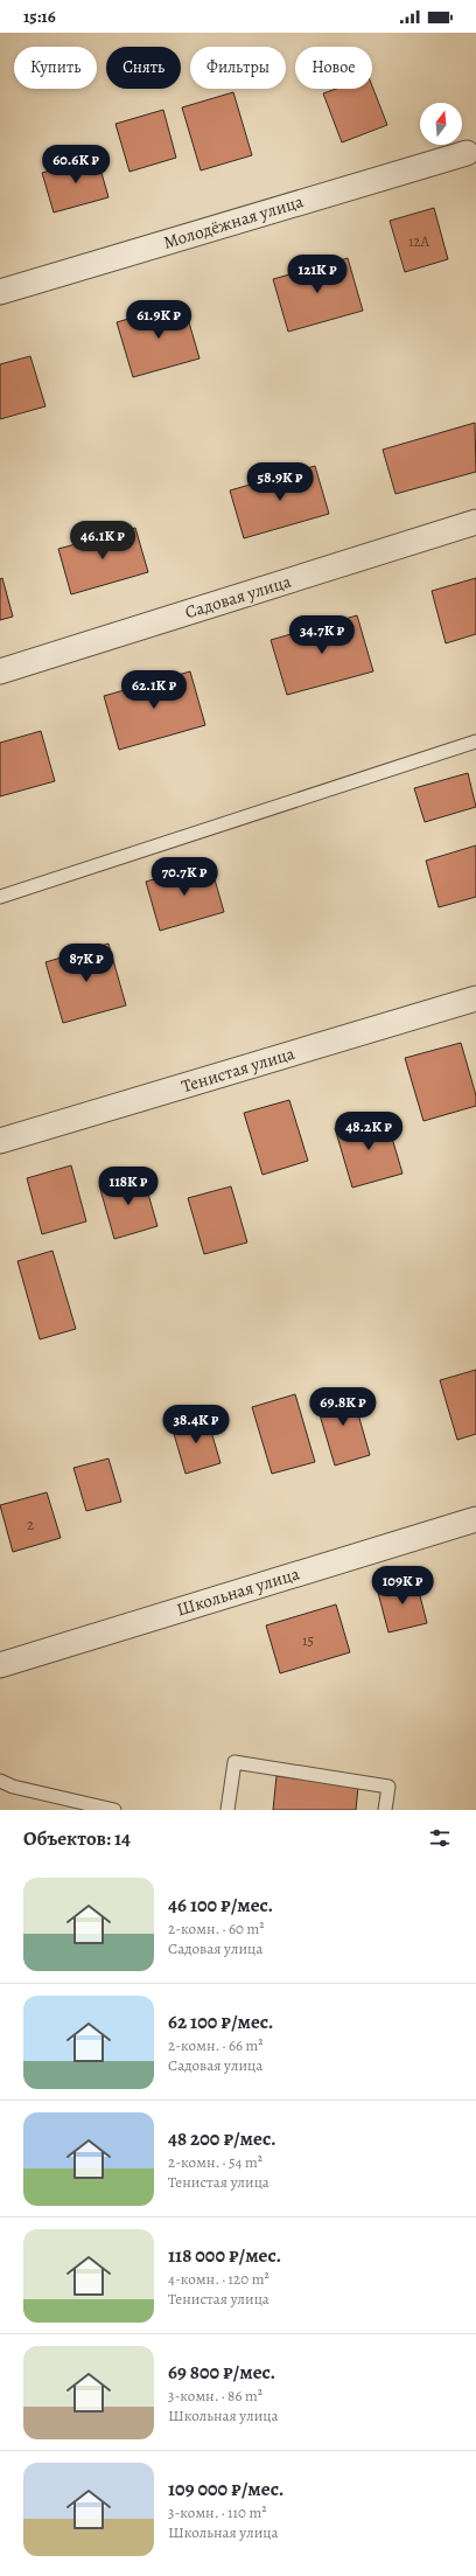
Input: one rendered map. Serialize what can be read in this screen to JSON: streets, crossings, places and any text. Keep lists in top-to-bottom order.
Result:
{
  "streets": {
    "street": [
      "Молодёжная улица",
      "Садовая улица",
      "Тенистая улица",
      "Школьная улица"
    ]
  },
  "house_numbers": ["12А", "2", "15"],
  "north": "top",
  "page": {
    "status": "15:16",
    "chip": [
      "Купить",
      "Снять",
      "Фильтры",
      "Новое"
    ],
    "price": [
      "60.6K ₽",
      "121K ₽",
      "61.9K ₽",
      "58.9K ₽",
      "46.1K ₽",
      "34.7K ₽",
      "62.1K ₽",
      "70.7K ₽",
      "87K ₽",
      "48.2K ₽",
      "118K ₽",
      "69.8K ₽",
      "38.4K ₽",
      "109K ₽"
    ],
    "heading": "Объектов: 14",
    "list": [
      {
        "name": "46 100 ₽/мес.",
        "note": "2-комн. · 60 m² · Садовая улица"
      },
      {
        "name": "62 100 ₽/мес.",
        "note": "2-комн. · 66 m² · Садовая улица"
      },
      {
        "name": "48 200 ₽/мес.",
        "note": "2-комн. · 54 m² · Тенистая улица"
      },
      {
        "name": "118 000 ₽/мес.",
        "note": "4-комн. · 120 m² · Тенистая улица"
      },
      {
        "name": "69 800 ₽/мес.",
        "note": "3-комн. · 86 m² · Школьная улица"
      },
      {
        "name": "109 000 ₽/мес.",
        "note": "3-комн. · 110 m² · Школьная улица"
      }
    ]
  }
}
